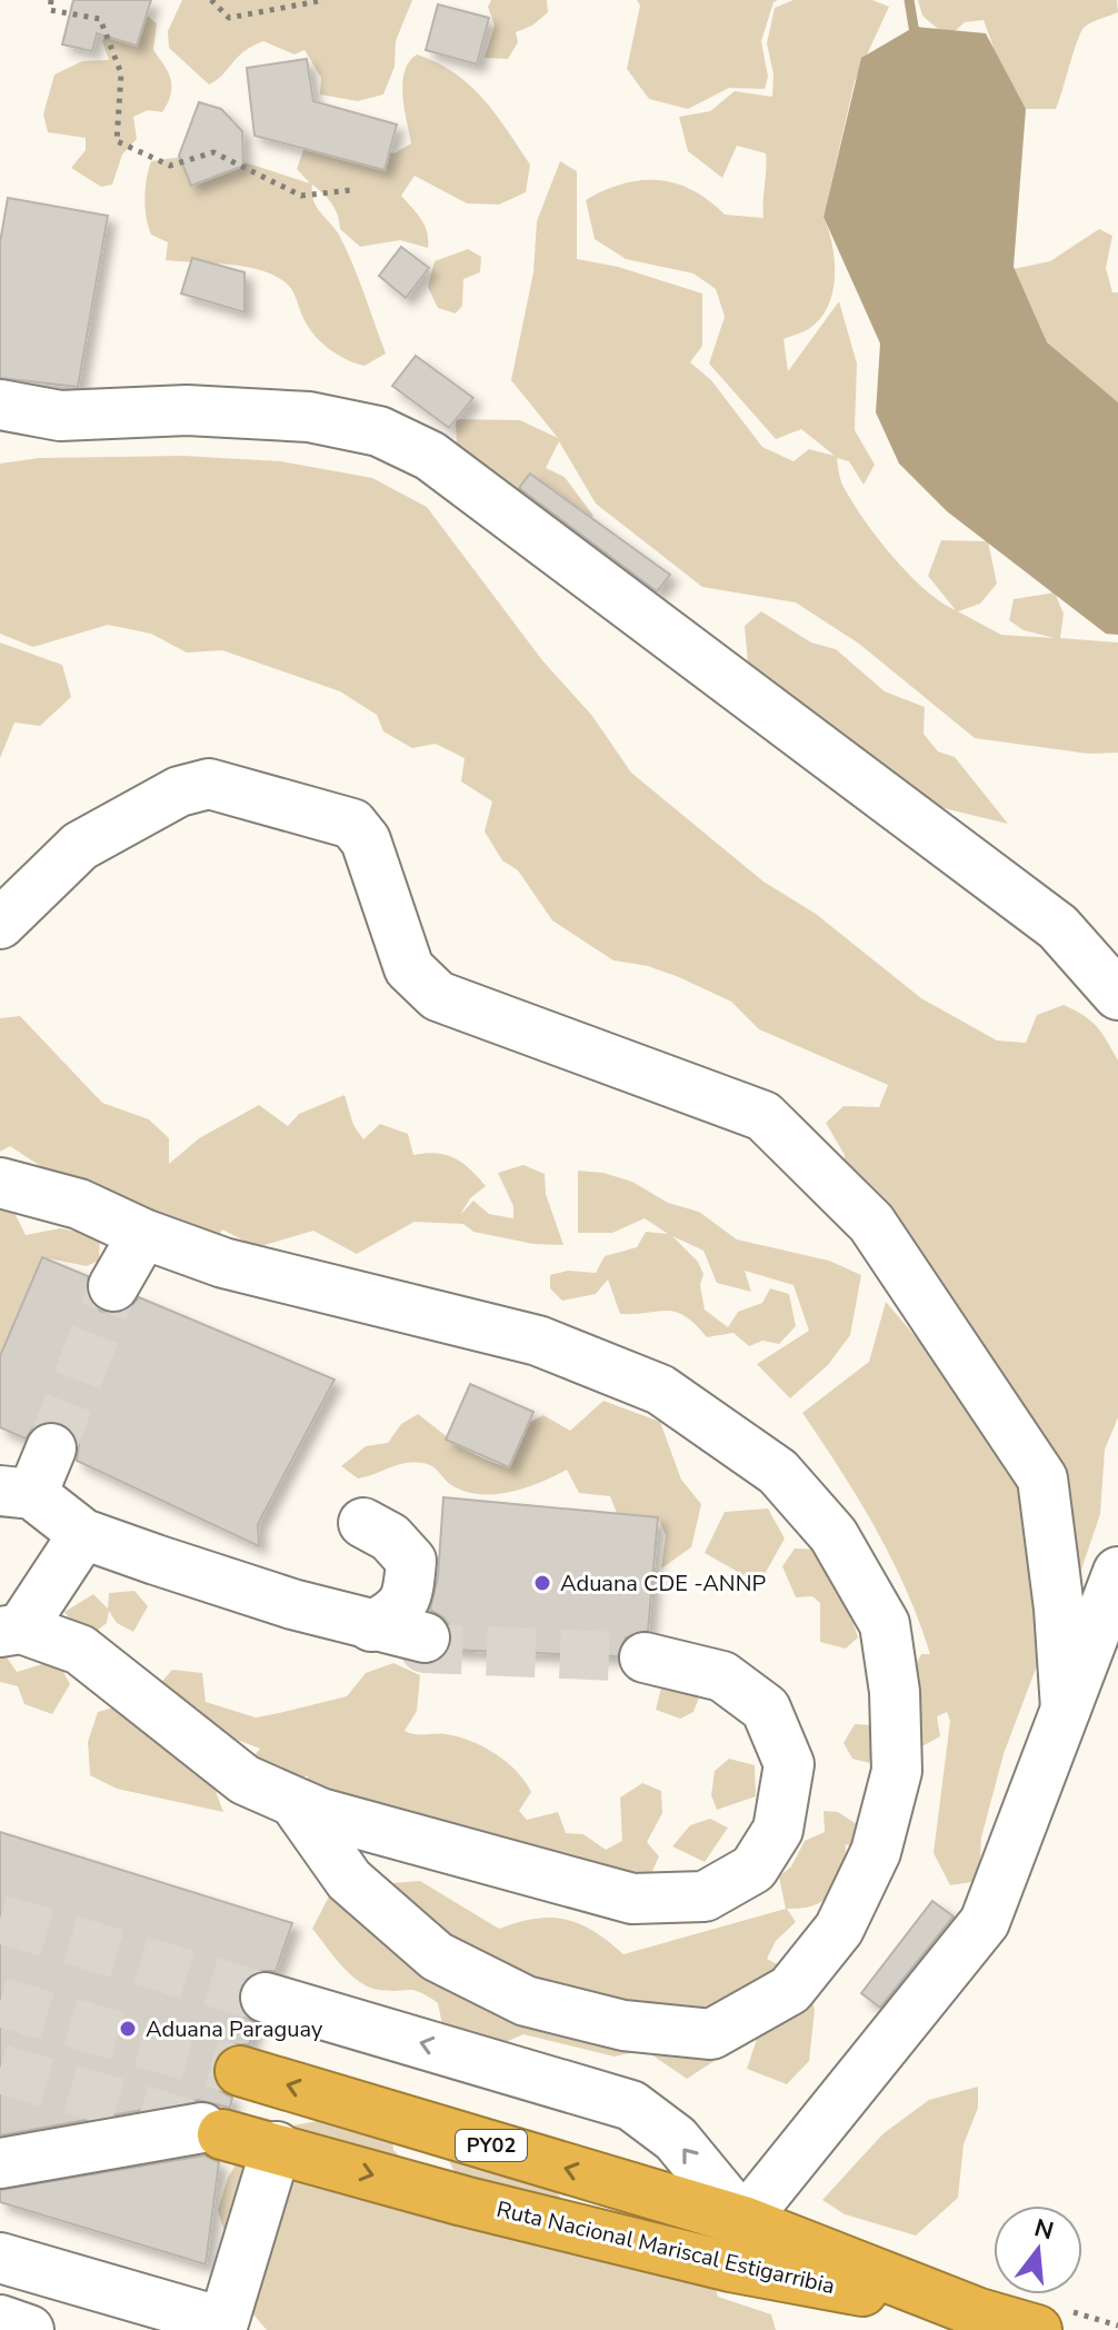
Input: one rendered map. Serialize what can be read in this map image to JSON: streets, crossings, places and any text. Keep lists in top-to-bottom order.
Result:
{
  "streets": {
    "highway": ["PY02", "Ruta Nacional Mariscal Estigarribia"]
  },
  "places": ["Aduana CDE -ANNP", "Aduana Paraguay"],
  "north": "top"
}
